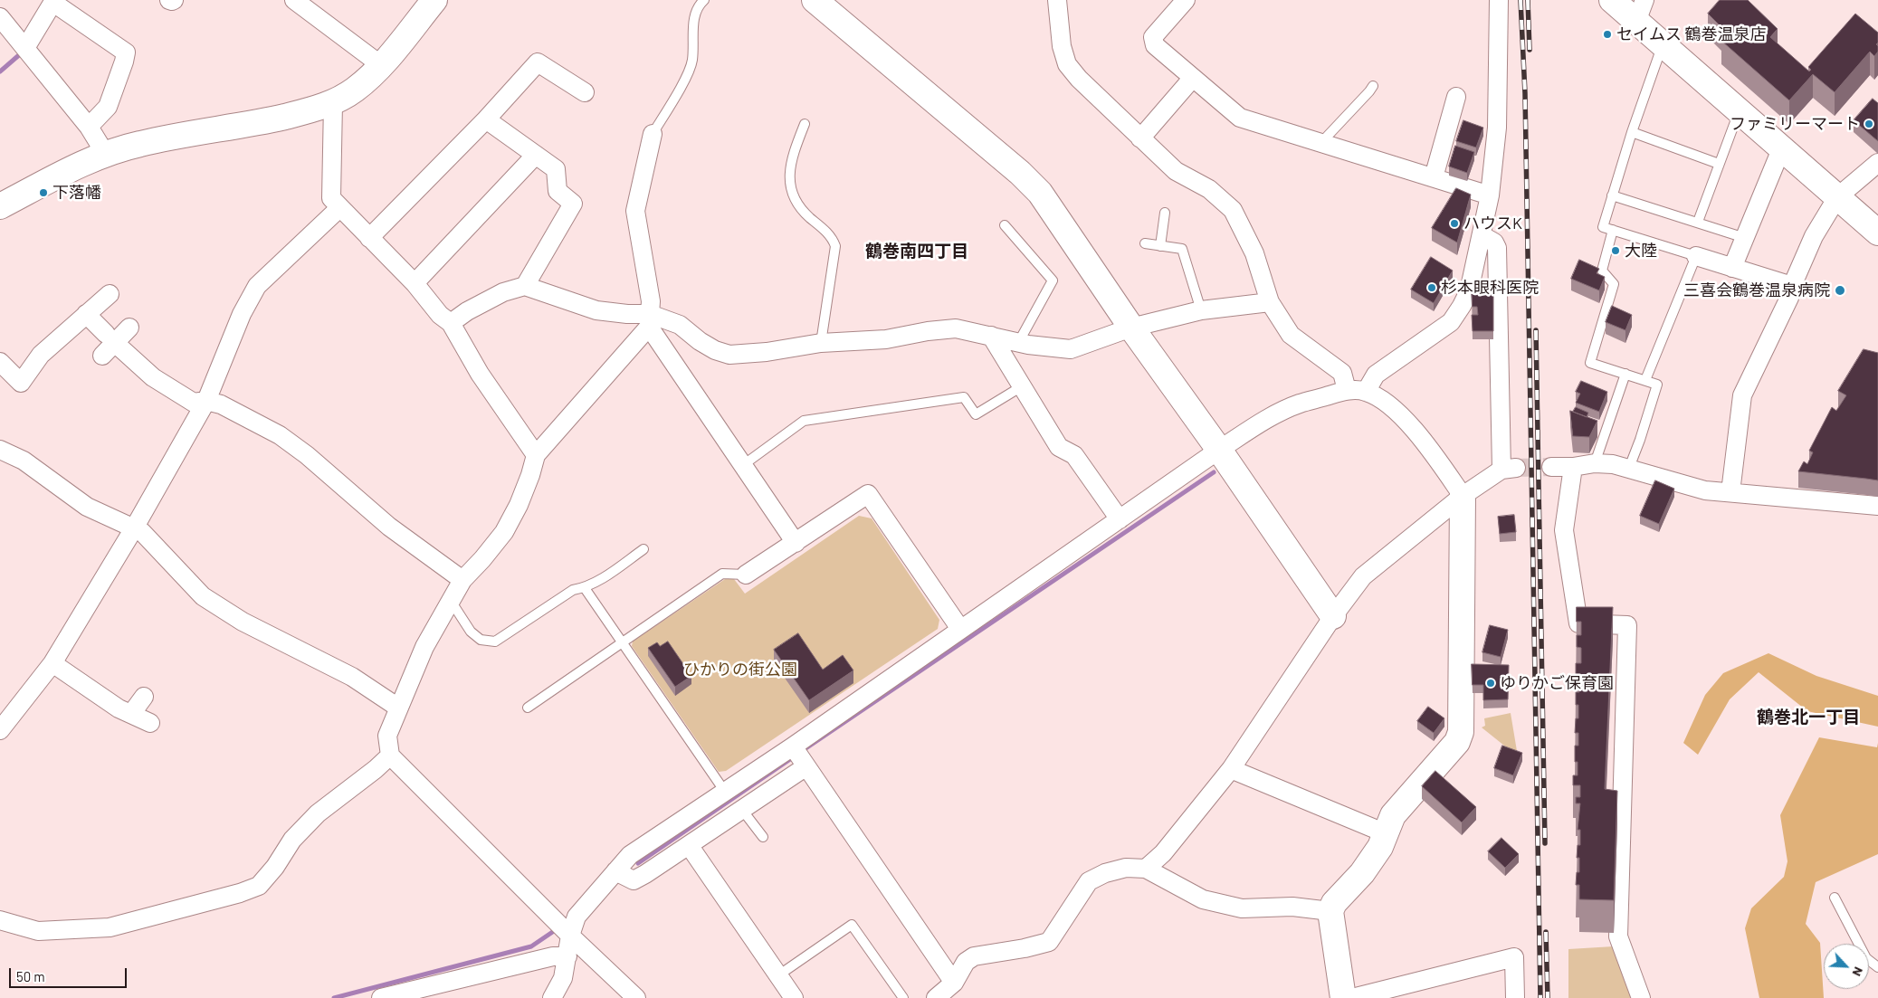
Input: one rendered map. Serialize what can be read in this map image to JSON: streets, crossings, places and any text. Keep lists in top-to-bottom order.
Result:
{
  "districts": ["鶴巻南四丁目", "鶴巻北一丁目"],
  "parks": ["ひかりの街公園"],
  "places": [
    "セイムス 鶴巻温泉店",
    "ファミリーマート",
    "下落幡",
    "ハウスK",
    "大陸",
    "杉本眼科医院",
    "三喜会鶴巻温泉病院",
    "ゆりかご保育園"
  ],
  "scale_bar": "50 m",
  "north": "bottom right"
}
